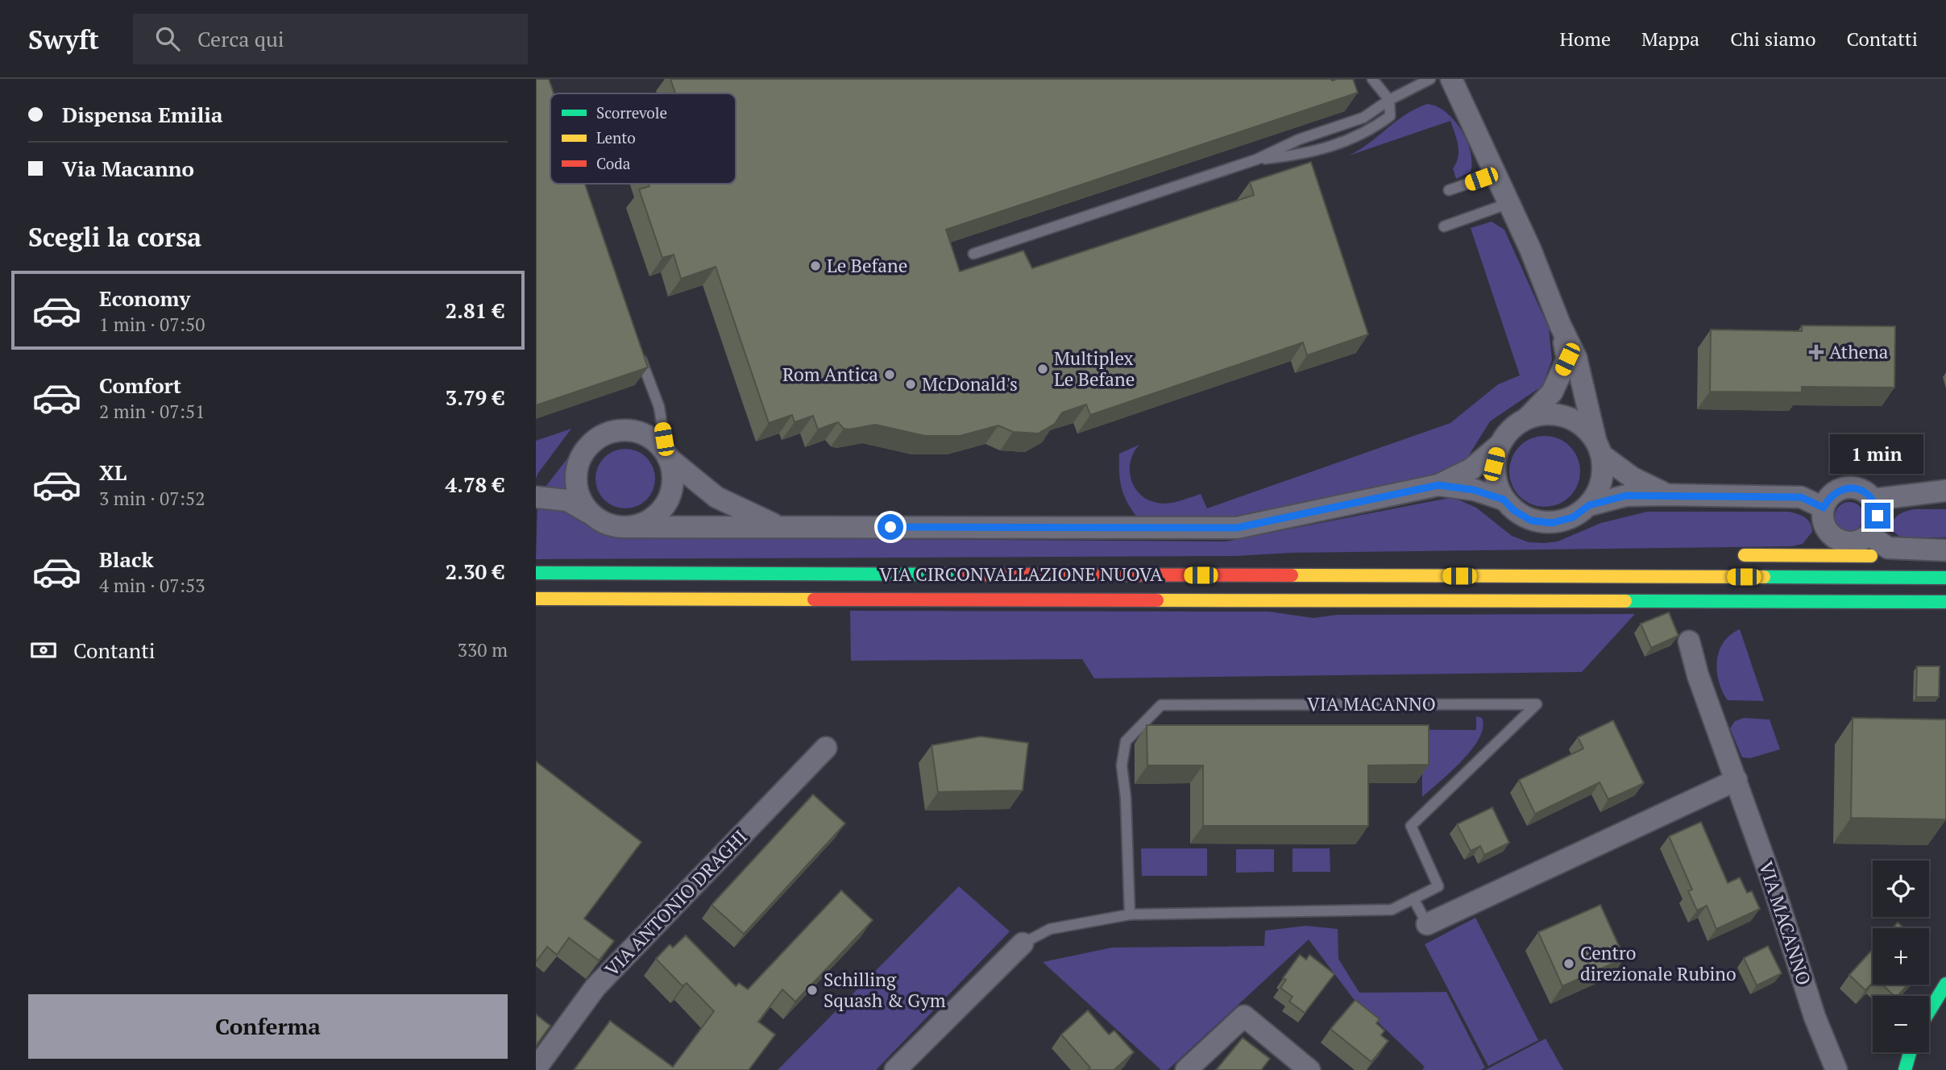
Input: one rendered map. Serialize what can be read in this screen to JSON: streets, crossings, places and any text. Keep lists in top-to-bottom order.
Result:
{
  "streets": {
    "main road": ["VIA CIRCONVALLAZIONE NUOVA"],
    "street": ["VIA MACANNO", "VIA ANTONIO DRAGHI"]
  },
  "places": {
    "other": [
      "Le Befane",
      "Multiplex Le Befane",
      "Rom Antica",
      "McDonald's",
      "Centro direzionale Rubino",
      "Schilling Squash & Gym"
    ],
    "health": ["Athena"]
  },
  "legend": ["Scorrevole", "Lento", "Coda"],
  "page": {
    "header": "Swyft",
    "search": "Cerca qui",
    "nav": [
      "Home",
      "Mappa",
      "Chi siamo",
      "Contatti"
    ],
    "banner": ["Dispensa Emilia", "Via Macanno"],
    "heading": "Scegli la corsa",
    "list": [
      {
        "name": "Economy",
        "note": "1 min · 07:50",
        "value": "2.81 €"
      },
      {
        "name": "Comfort",
        "note": "2 min · 07:51",
        "value": "3.79 €"
      },
      {
        "name": "XL",
        "note": "3 min · 07:52",
        "value": "4.78 €"
      },
      {
        "name": "Black",
        "note": "4 min · 07:53",
        "value": "2.30 €"
      }
    ],
    "bubble": "1 min",
    "pay": ["Contanti", "330 m"],
    "map_buttons": ["+", "−"],
    "buttons": "Conferma"
  }
}
